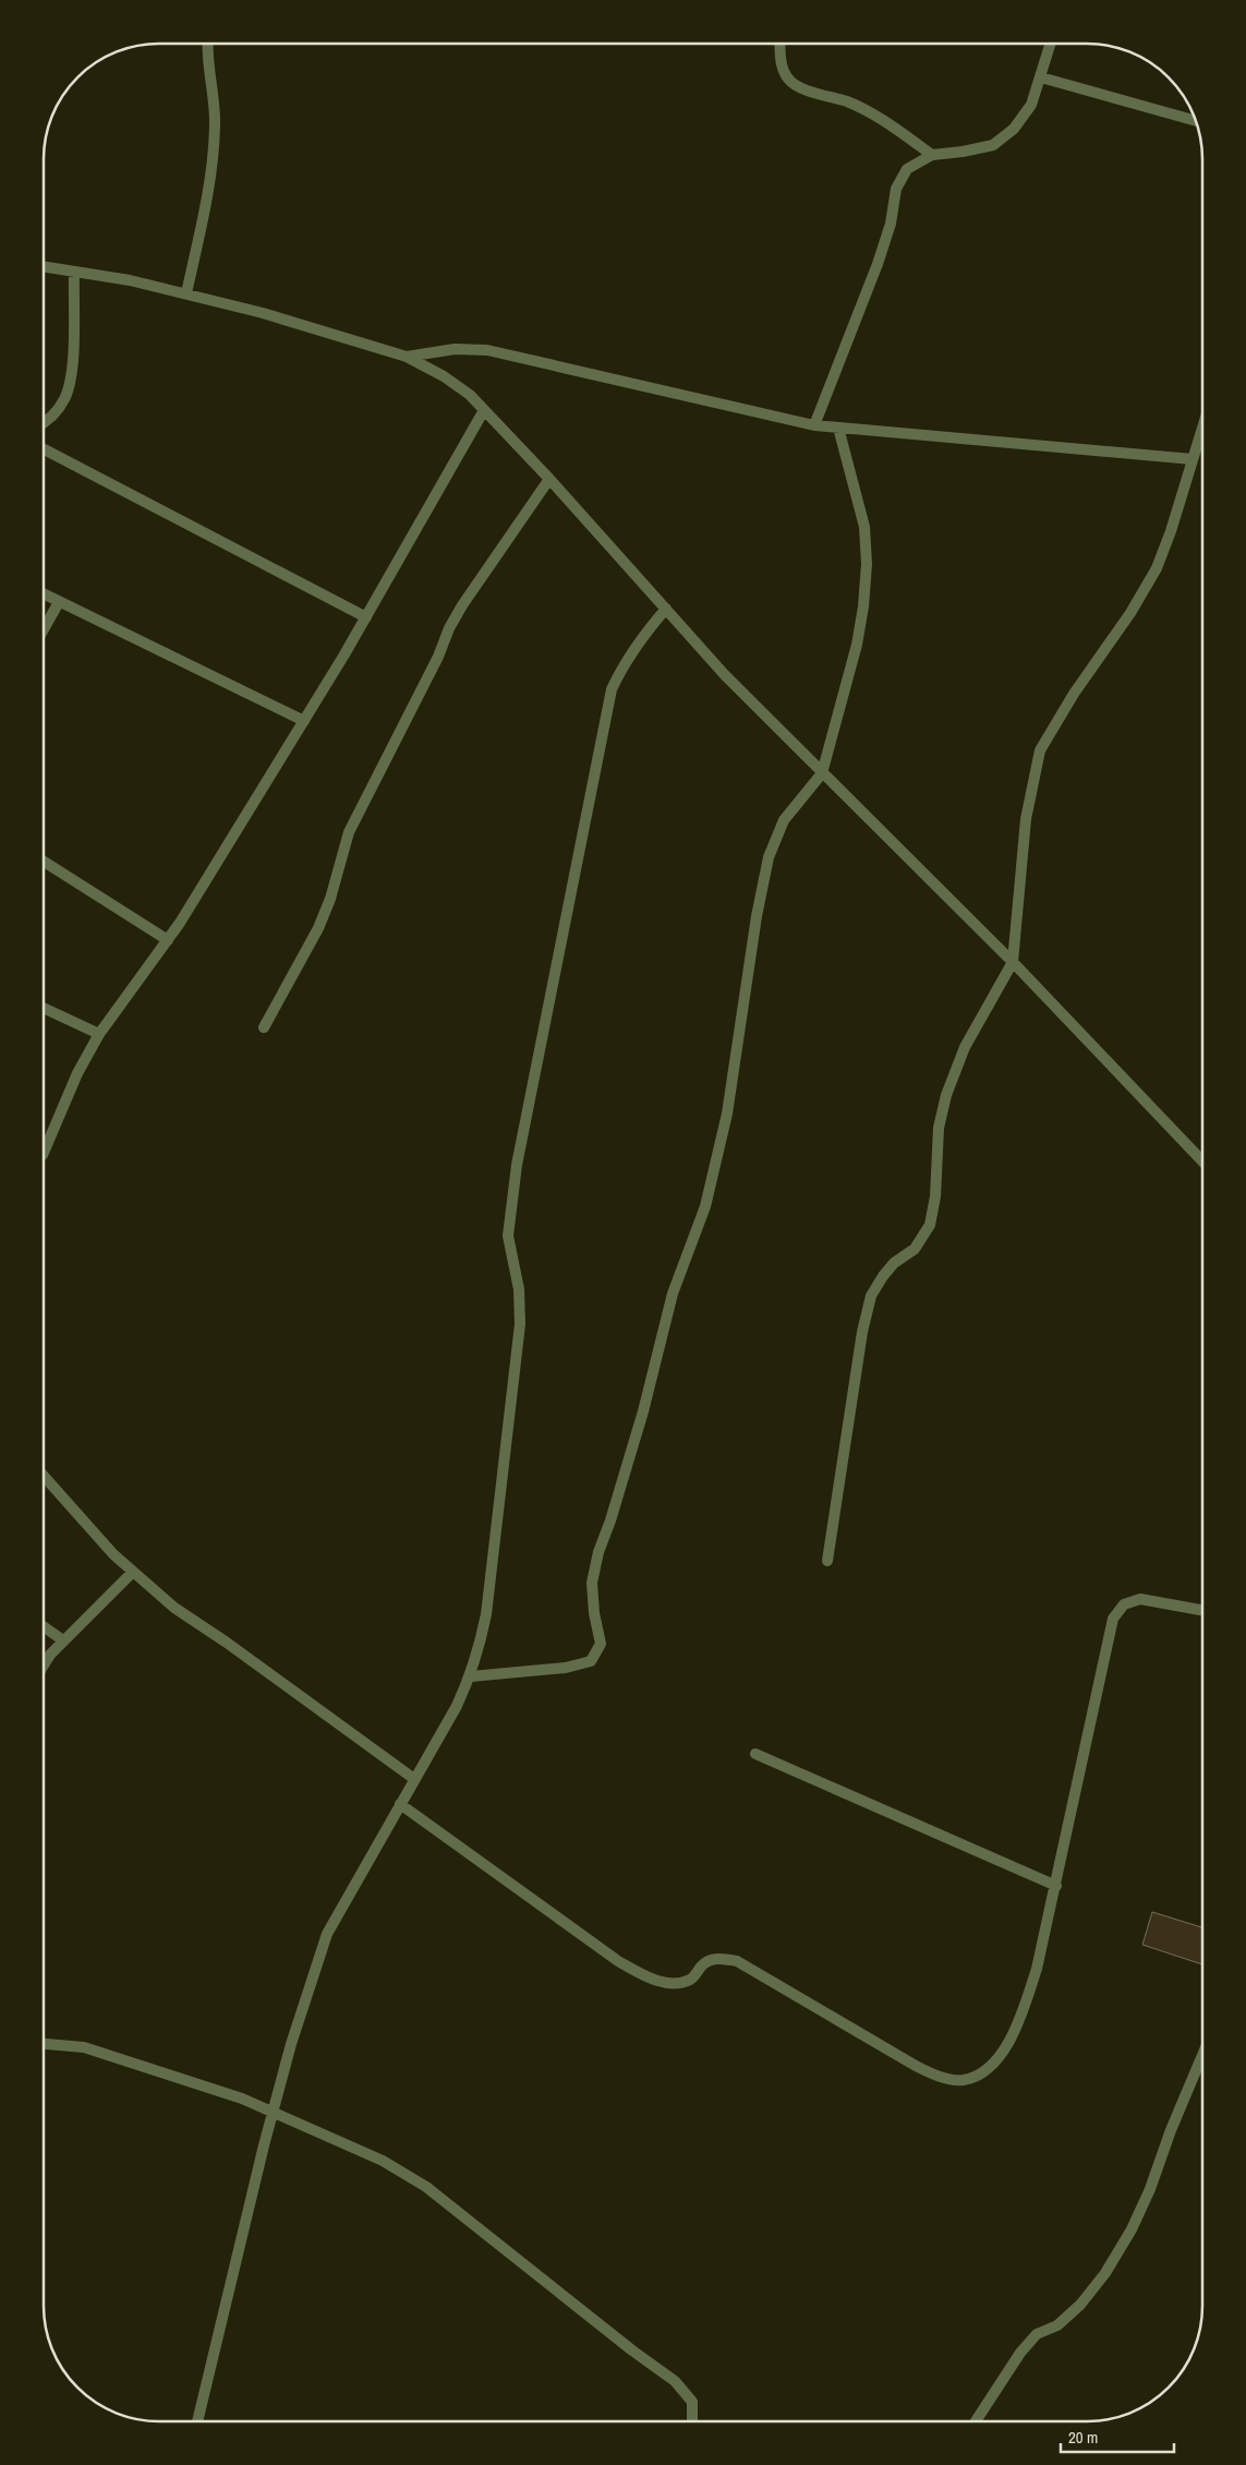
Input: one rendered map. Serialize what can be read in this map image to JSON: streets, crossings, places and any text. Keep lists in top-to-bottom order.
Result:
{
  "scale_bar": "20 m"
}
